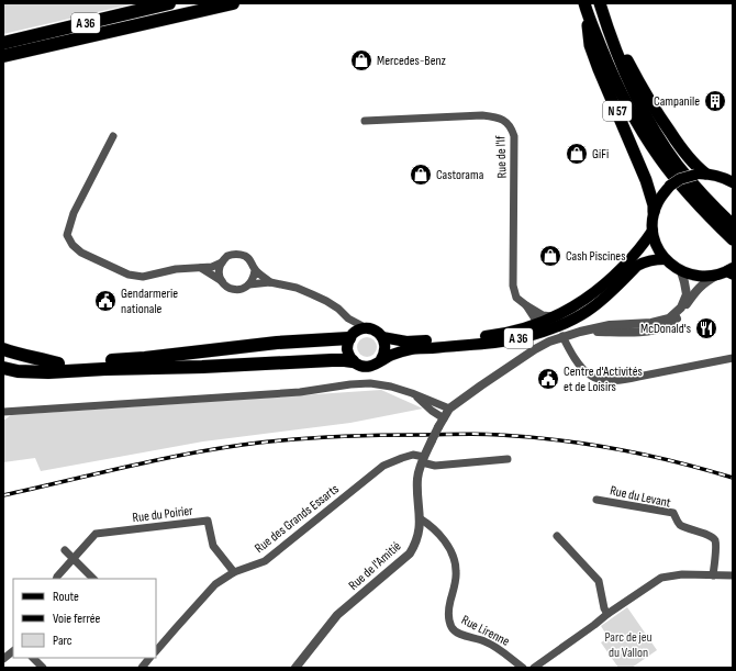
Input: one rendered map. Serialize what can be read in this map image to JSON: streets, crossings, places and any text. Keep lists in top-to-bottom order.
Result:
{
  "streets": {
    "highway": ["A 36", "N 57"],
    "street": [
      "Rue de l'If",
      "Rue du Levant",
      "Rue du Poirier",
      "Rue des Grands Essarts",
      "Rue de l'Amitié",
      "Rue Lirenne"
    ]
  },
  "crossings": [
    ["A 36", "N 57"],
    ["N 57", "Rue de l'Amitié"],
    ["Rue du Poirier", "Rue des Grands Essarts"],
    ["Rue des Grands Essarts", "Rue de l'Amitié"],
    ["Rue de l'Amitié", "Rue Lirenne"]
  ],
  "parks": ["Parc de jeu du Vallon"],
  "places": {
    "shop": [
      "Mercedes-Benz",
      "GiFi",
      "Castorama",
      "Cash Piscines"
    ],
    "building": ["Campanile"],
    "public building": ["Gendarmerie nationale", "Centre d'Activités et de Loisirs"],
    "restaurant": ["McDonald's"]
  },
  "legend": ["Route", "Voie ferrée", "Parc"]
}
